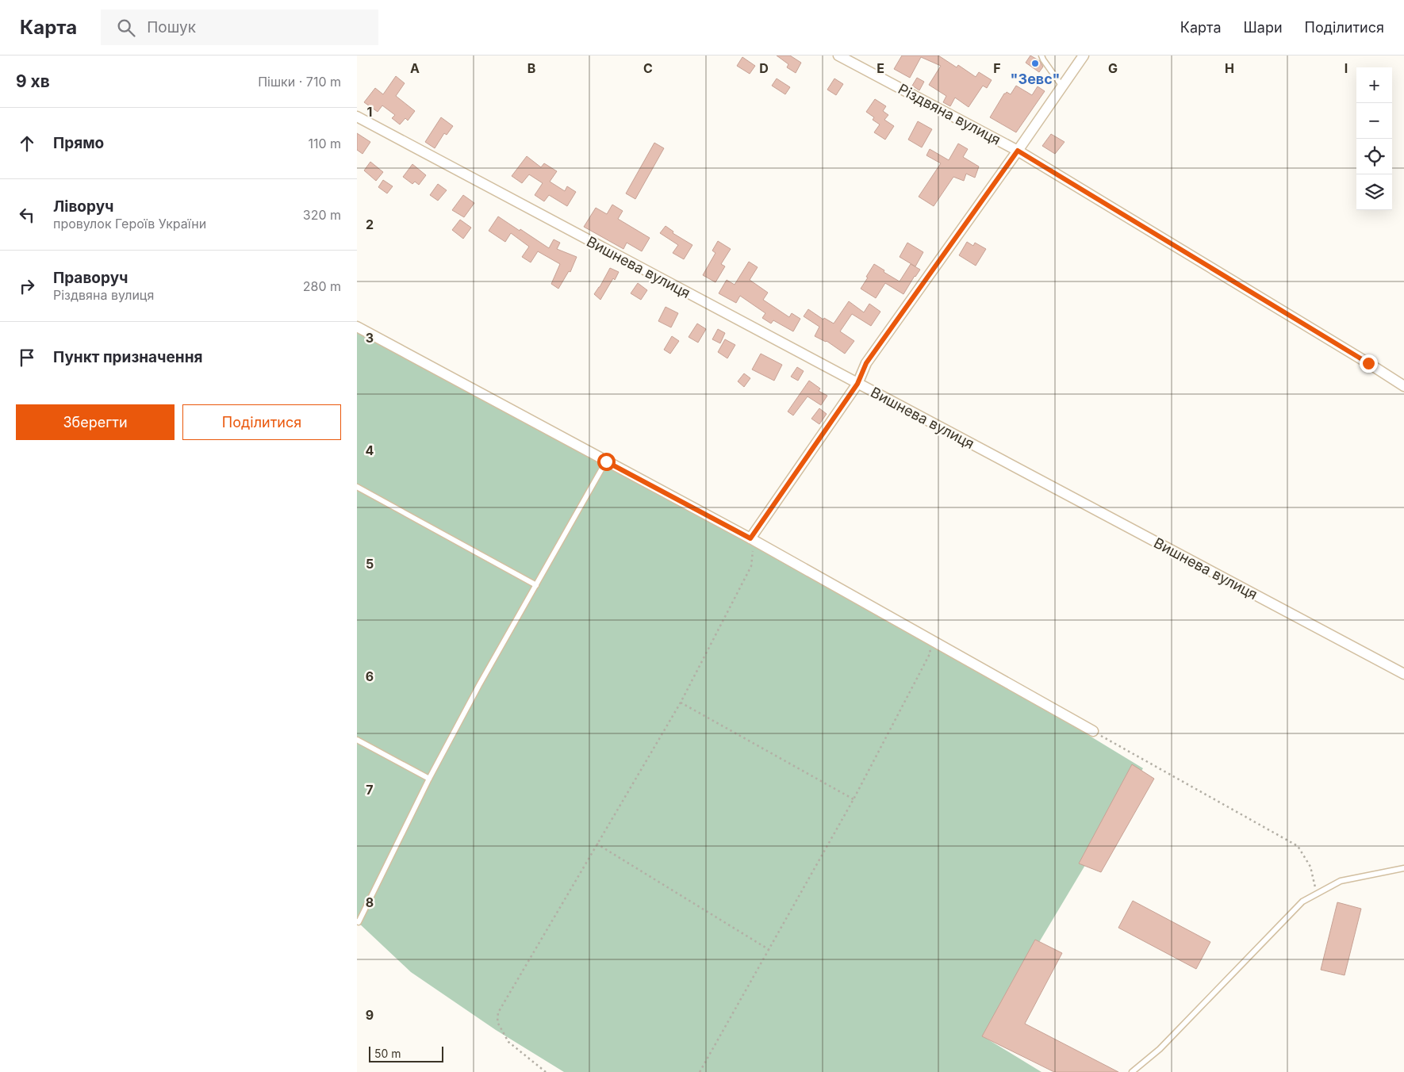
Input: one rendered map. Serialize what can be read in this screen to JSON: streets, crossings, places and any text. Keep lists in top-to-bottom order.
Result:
{
  "streets": {
    "street": ["Різдвяна вулиця", "Вишнева вулиця"]
  },
  "places": ["\"Зевс\""],
  "scale_bar": "50 m",
  "page": {
    "header": "Карта",
    "search": "Пошук",
    "nav": ["Карта", "Шари", "Поділитися"],
    "heading": ["9 хв", "Пішки · 710 m"],
    "map_buttons": ["+", "−"],
    "list": [
      ["Прямо", "110 m"],
      ["Ліворуч", "провулок Героїв України", "320 m"],
      ["Праворуч", "Різдвяна вулиця", "280 m"],
      "Пункт призначення"
    ],
    "buttons": ["Зберегти", "Поділитися"],
    "scale": "50 m"
  },
  "grid": {
    "columns": [
      "A",
      "B",
      "C",
      "D",
      "E",
      "F",
      "G",
      "H",
      "I"
    ],
    "rows": [
      "1",
      "2",
      "3",
      "4",
      "5",
      "6",
      "7",
      "8",
      "9"
    ]
  }
}
